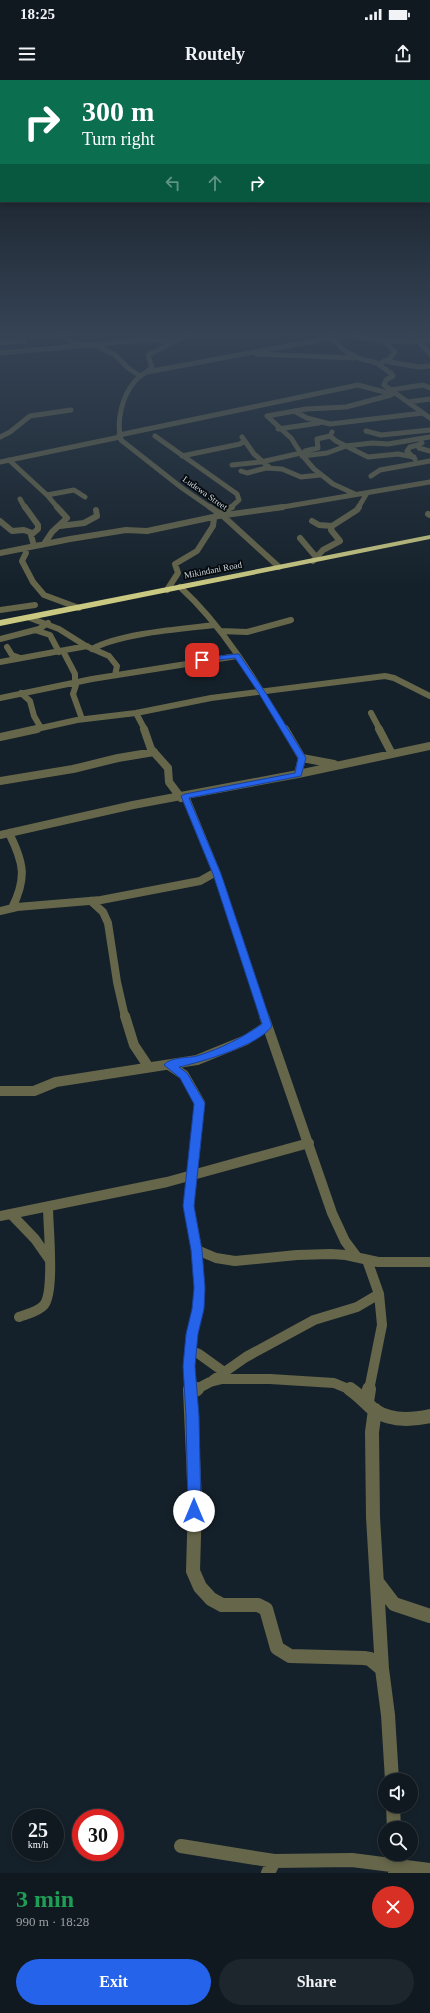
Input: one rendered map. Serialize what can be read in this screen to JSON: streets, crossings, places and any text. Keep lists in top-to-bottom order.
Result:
{
  "streets": {
    "highway": ["Mikindani Road"],
    "street": ["Ludewa Street"]
  },
  "crossings": [
    ["Ludewa Street", "Mikindani Road"]
  ],
  "page": {
    "status": "18:25",
    "header": "Routely",
    "turn": ["300 m", "Turn right"],
    "speed": "25 km/h",
    "limit": "30",
    "heading": ["3 min", "990 m · 18:28"],
    "buttons": ["Exit", "Share"]
  }
}
